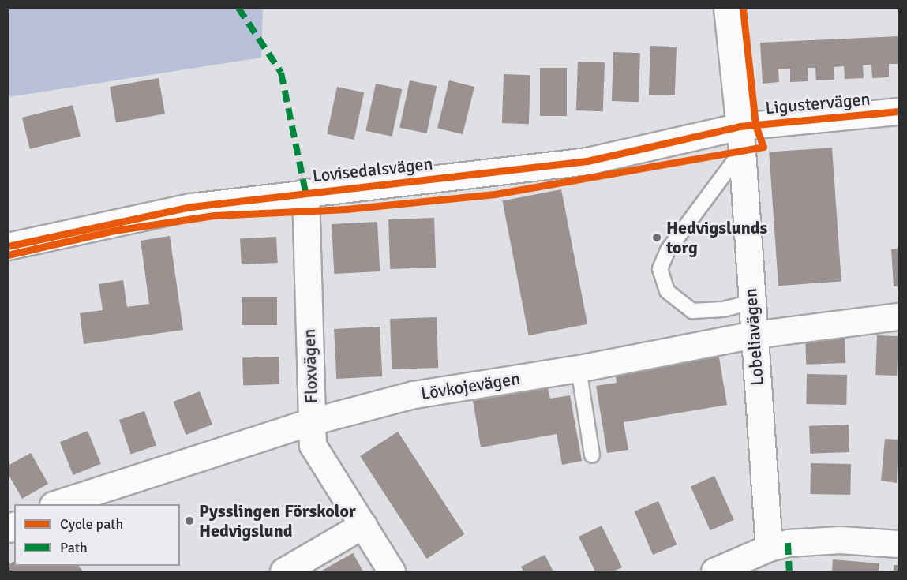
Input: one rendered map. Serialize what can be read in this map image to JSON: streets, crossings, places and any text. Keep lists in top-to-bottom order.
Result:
{
  "streets": {
    "street": [
      "Ligustervägen",
      "Lovisedalsvägen",
      "Lobeliavägen",
      "Floxvägen",
      "Lövkojevägen"
    ]
  },
  "crossings": [
    ["Ligustervägen", "Lovisedalsvägen"],
    ["Ligustervägen", "Lobeliavägen"],
    ["Lovisedalsvägen", "Lobeliavägen"],
    ["Lovisedalsvägen", "Floxvägen"],
    ["Lobeliavägen", "Lövkojevägen"],
    ["Floxvägen", "Lövkojevägen"]
  ],
  "places": ["Hedvigslunds torg", "Pysslingen Förskolor Hedvigslund"],
  "legend": ["Cycle path", "Path"]
}
